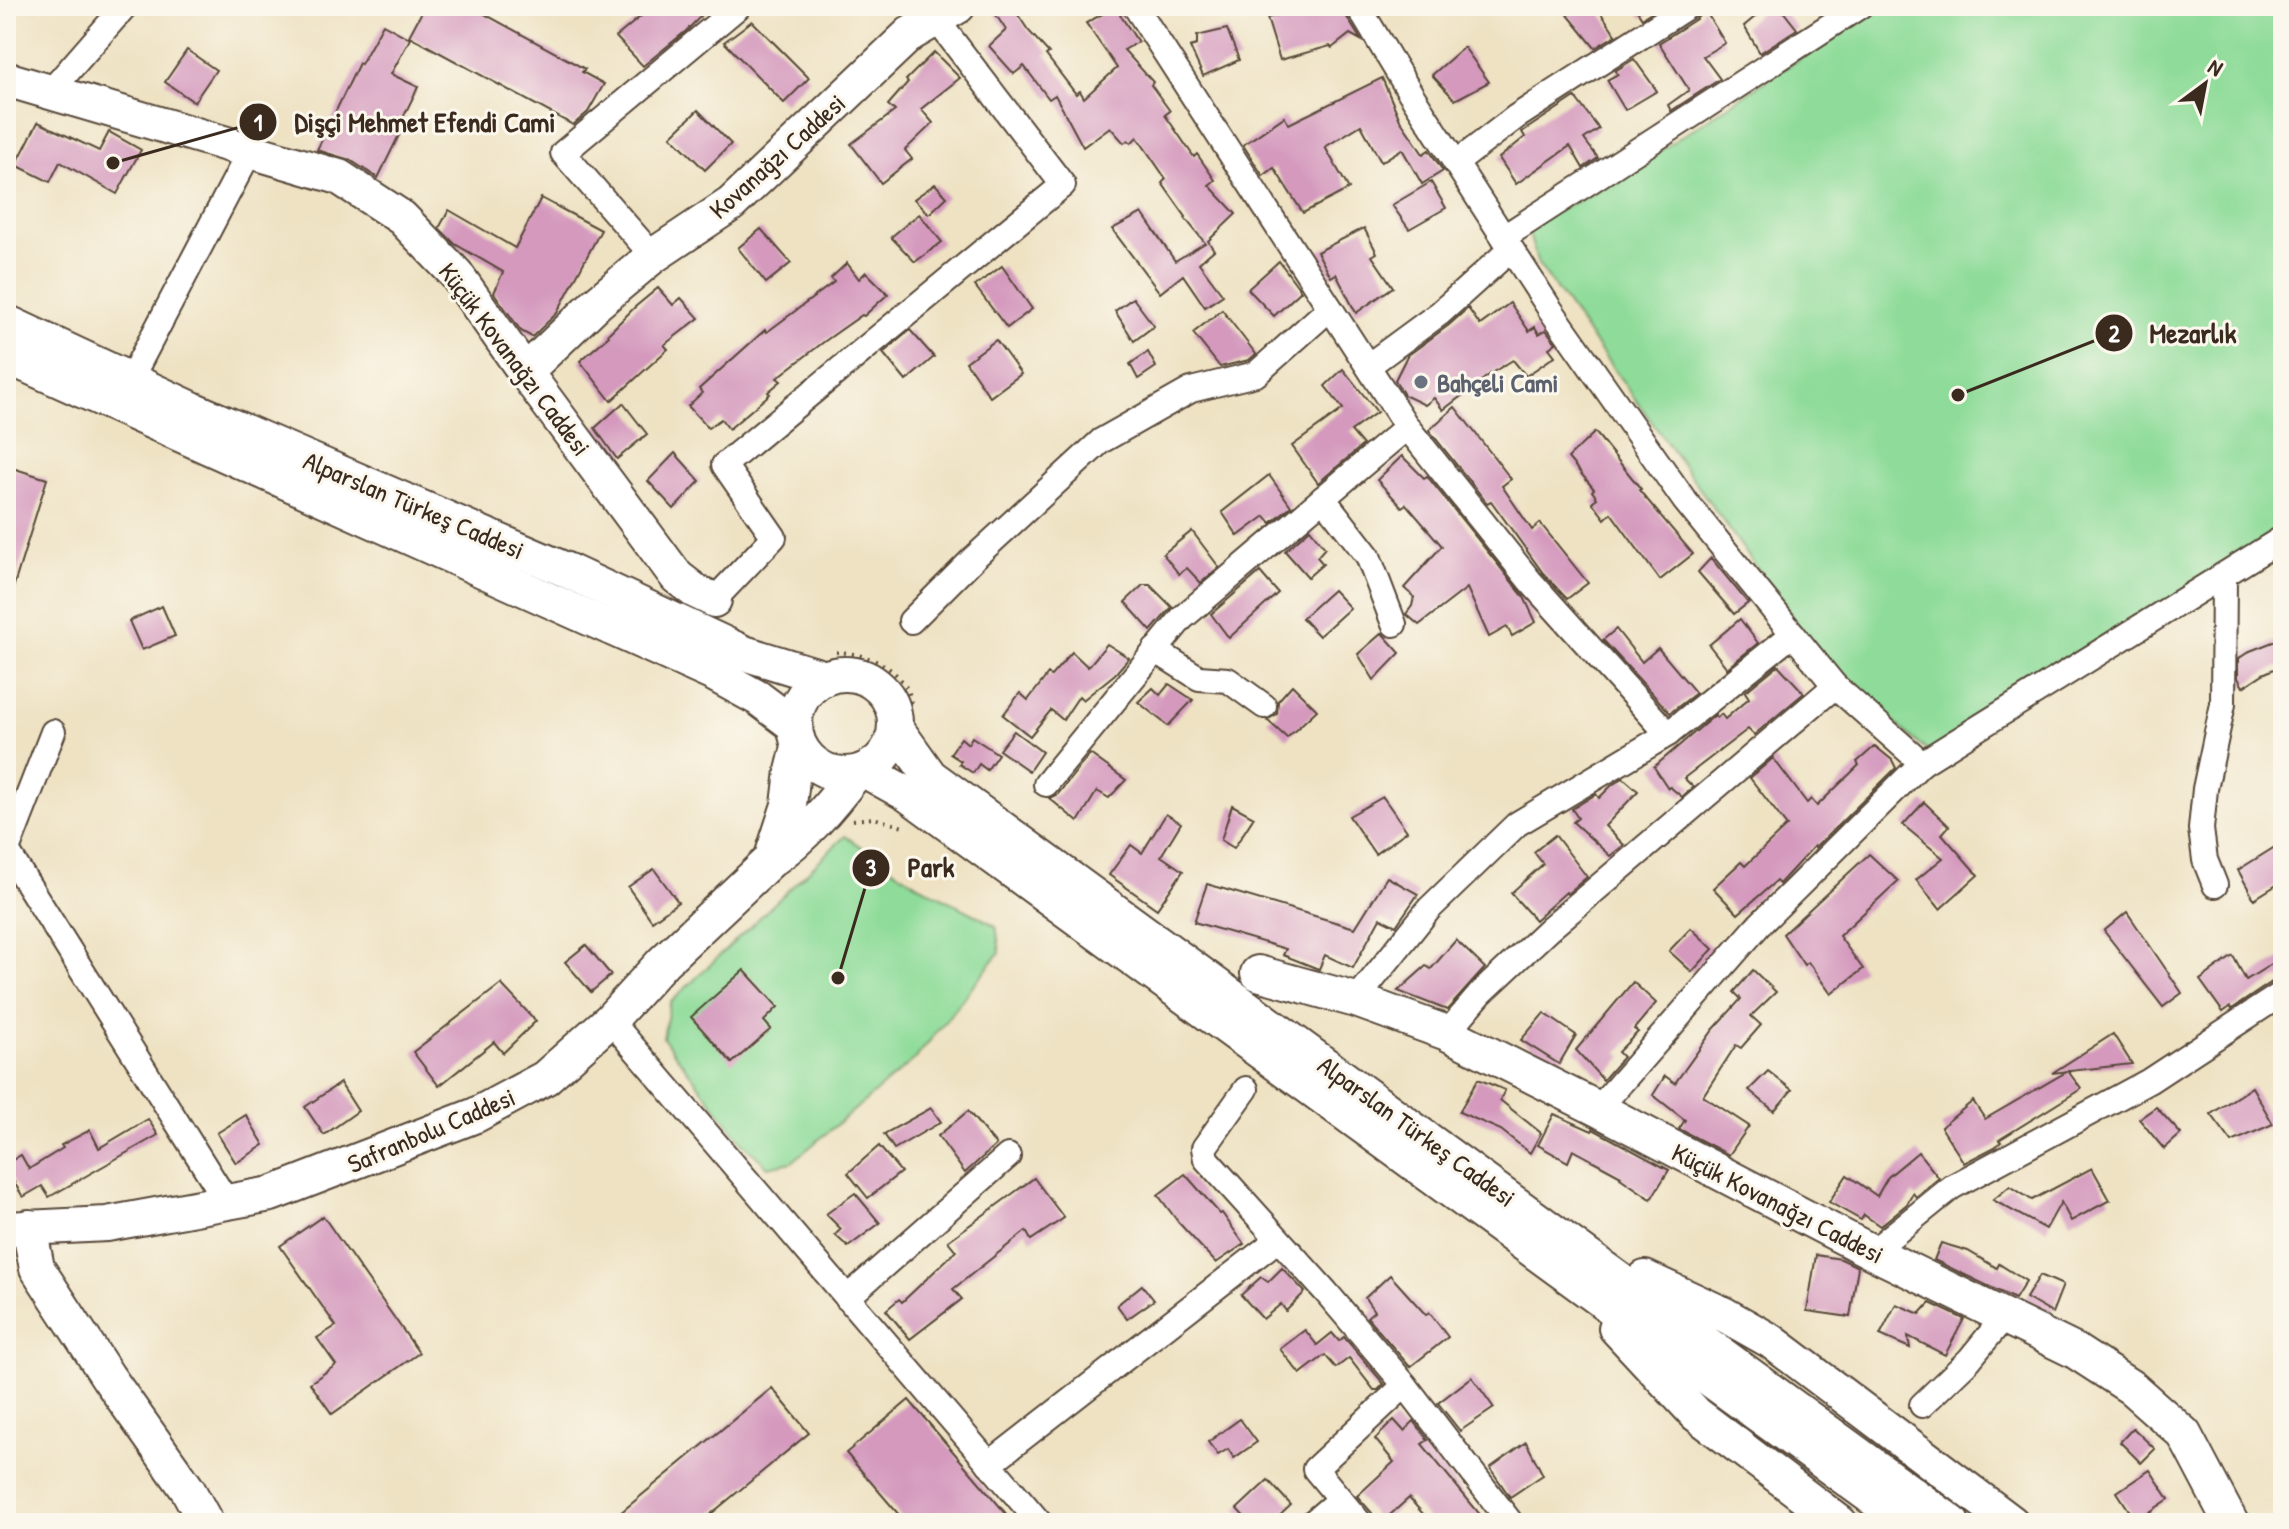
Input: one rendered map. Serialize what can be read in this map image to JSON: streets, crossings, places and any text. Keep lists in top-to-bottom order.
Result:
{
  "streets": {
    "main road": [
      "Kovanağzı Caddesi",
      "Küçük Kovanağzı Caddesi",
      "Alparslan Türkeş Caddesi",
      "Safranbolu Caddesi"
    ]
  },
  "crossings": [
    ["Kovanağzı Caddesi", "Küçük Kovanağzı Caddesi"],
    ["Alparslan Türkeş Caddesi", "Safranbolu Caddesi"]
  ],
  "places": [
    "Dişçi Mehmet Efendi Cami",
    "Bahçeli Cami",
    "Mezarlık",
    "Park"
  ],
  "north": "top right"
}
